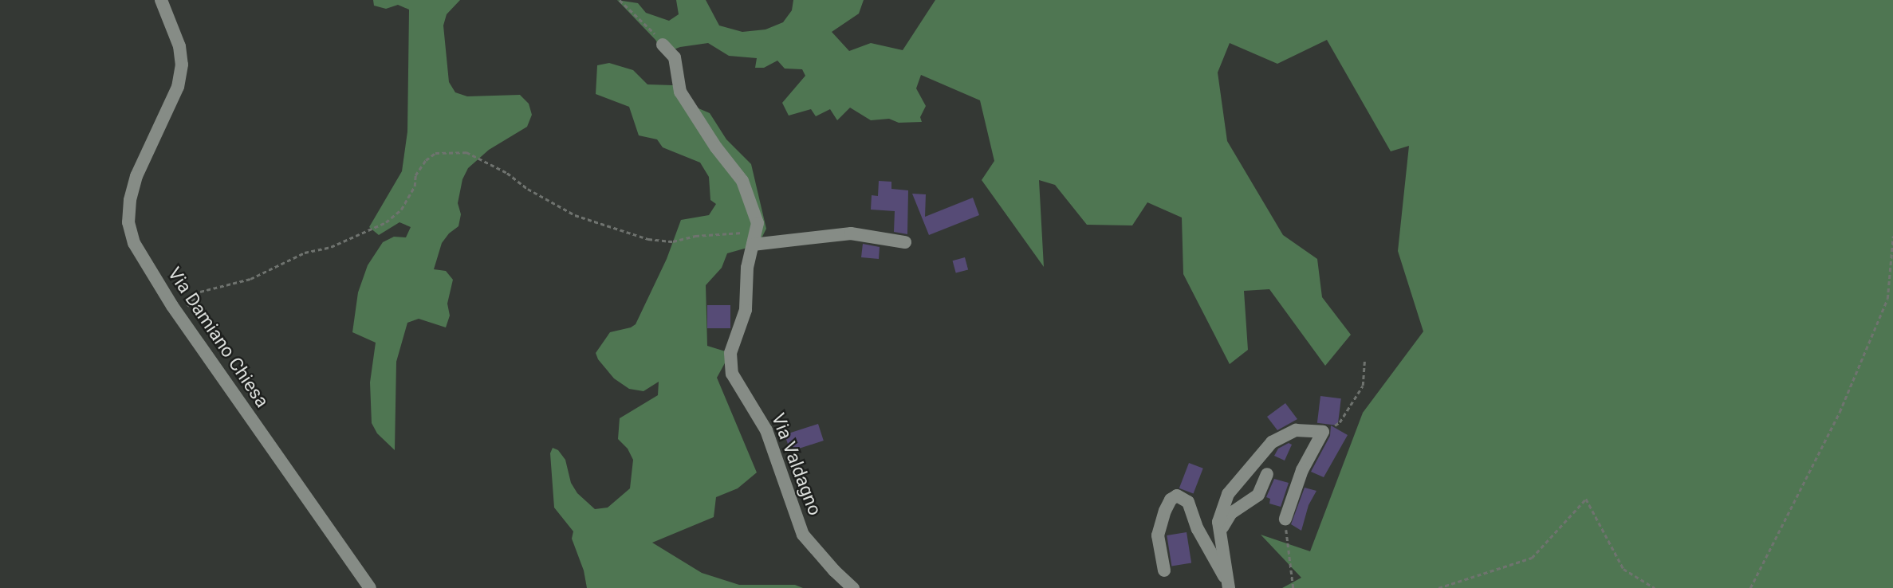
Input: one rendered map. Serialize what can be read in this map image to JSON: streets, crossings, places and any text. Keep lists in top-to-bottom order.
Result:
{
  "streets": {
    "street": ["Via Damiano Chiesa", "Via Valdagno"]
  }
}
